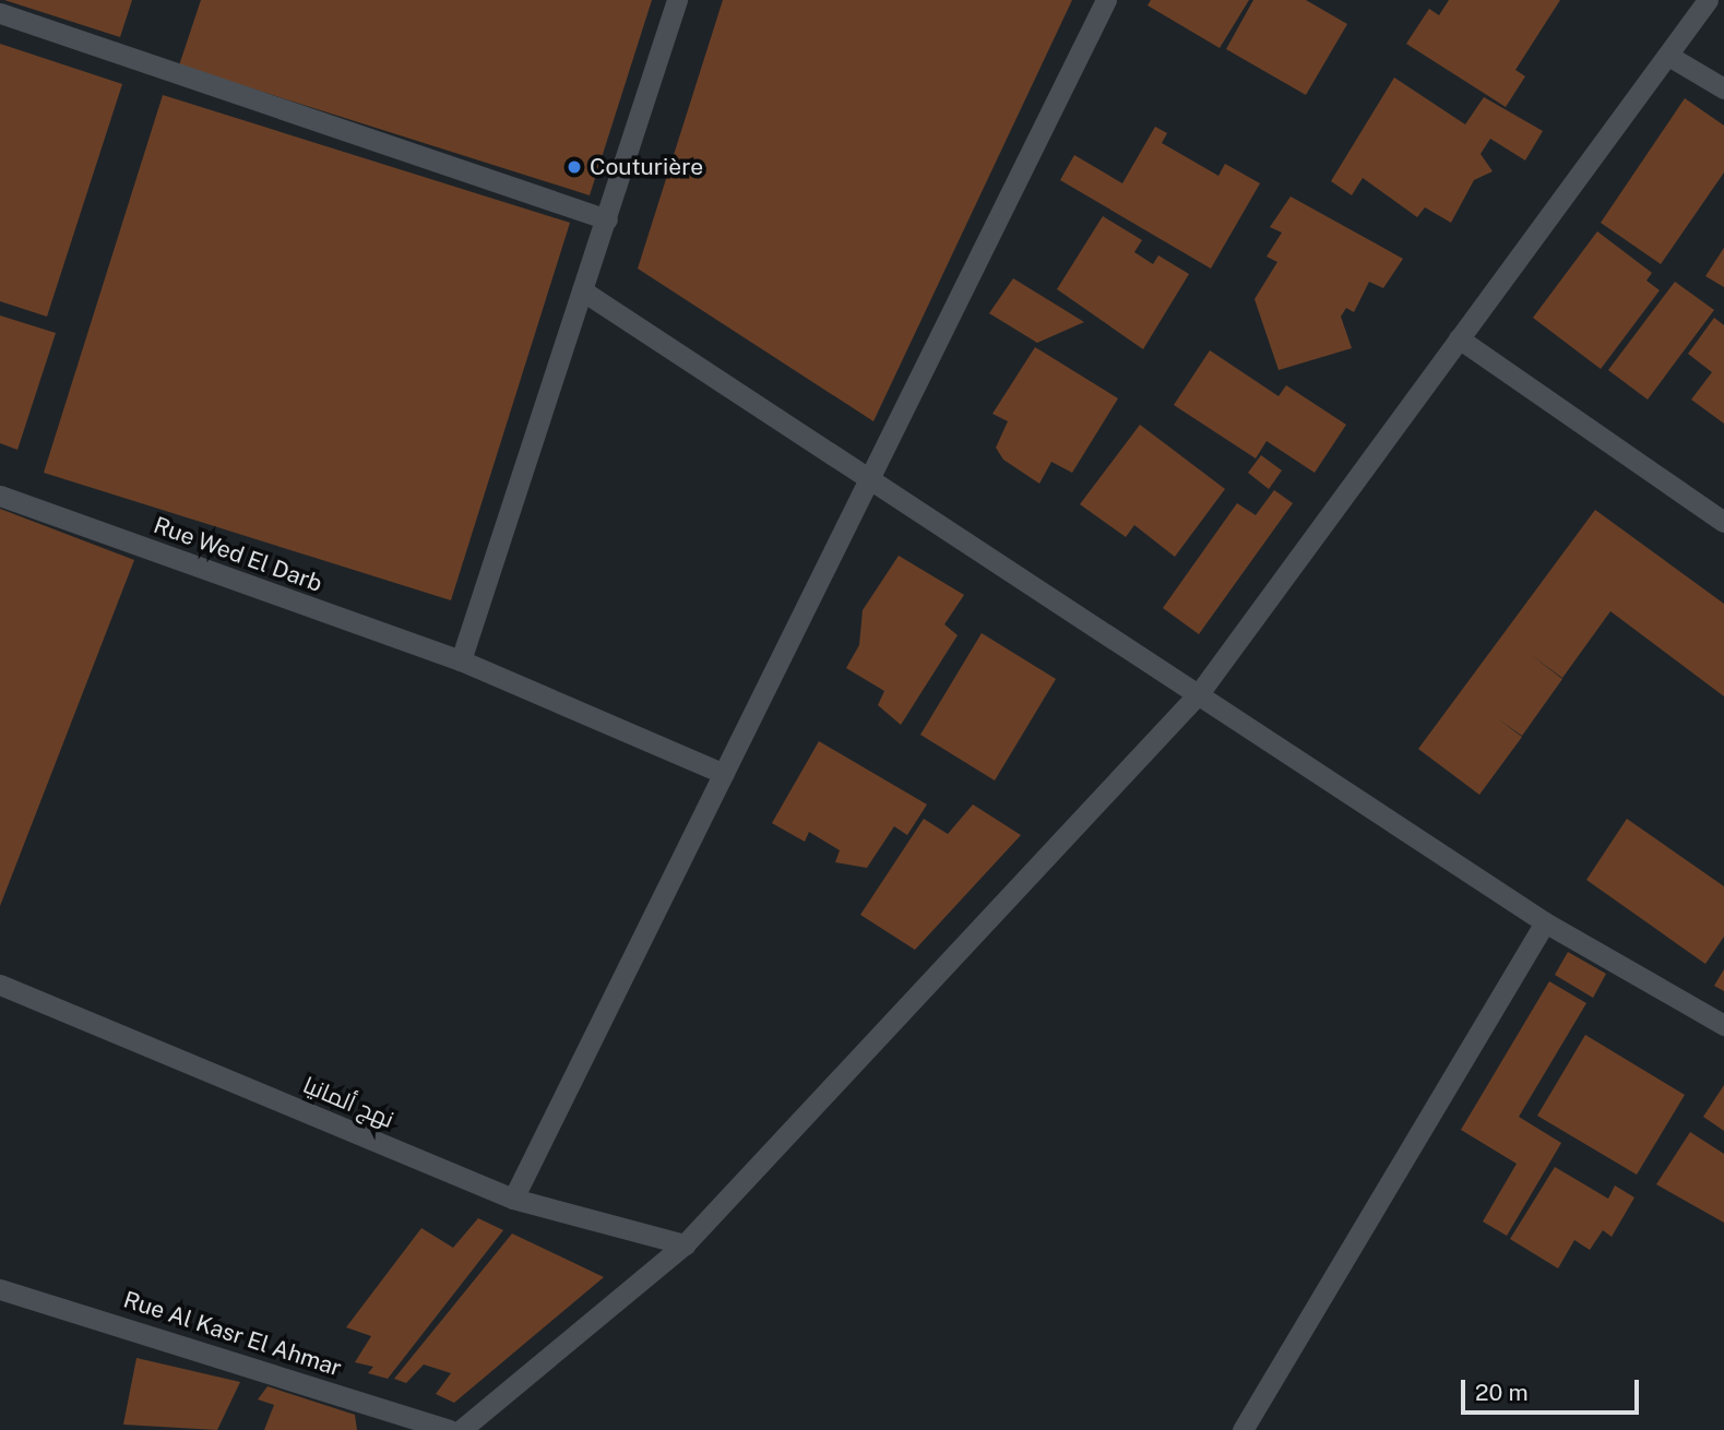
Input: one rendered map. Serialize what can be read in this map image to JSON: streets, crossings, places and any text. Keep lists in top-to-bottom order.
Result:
{
  "streets": {
    "street": ["Rue Wed El Darb", "نهج ألمانيا", "Rue Al Kasr El Ahmar"]
  },
  "places": ["Couturière"],
  "scale_bar": "20 m"
}
